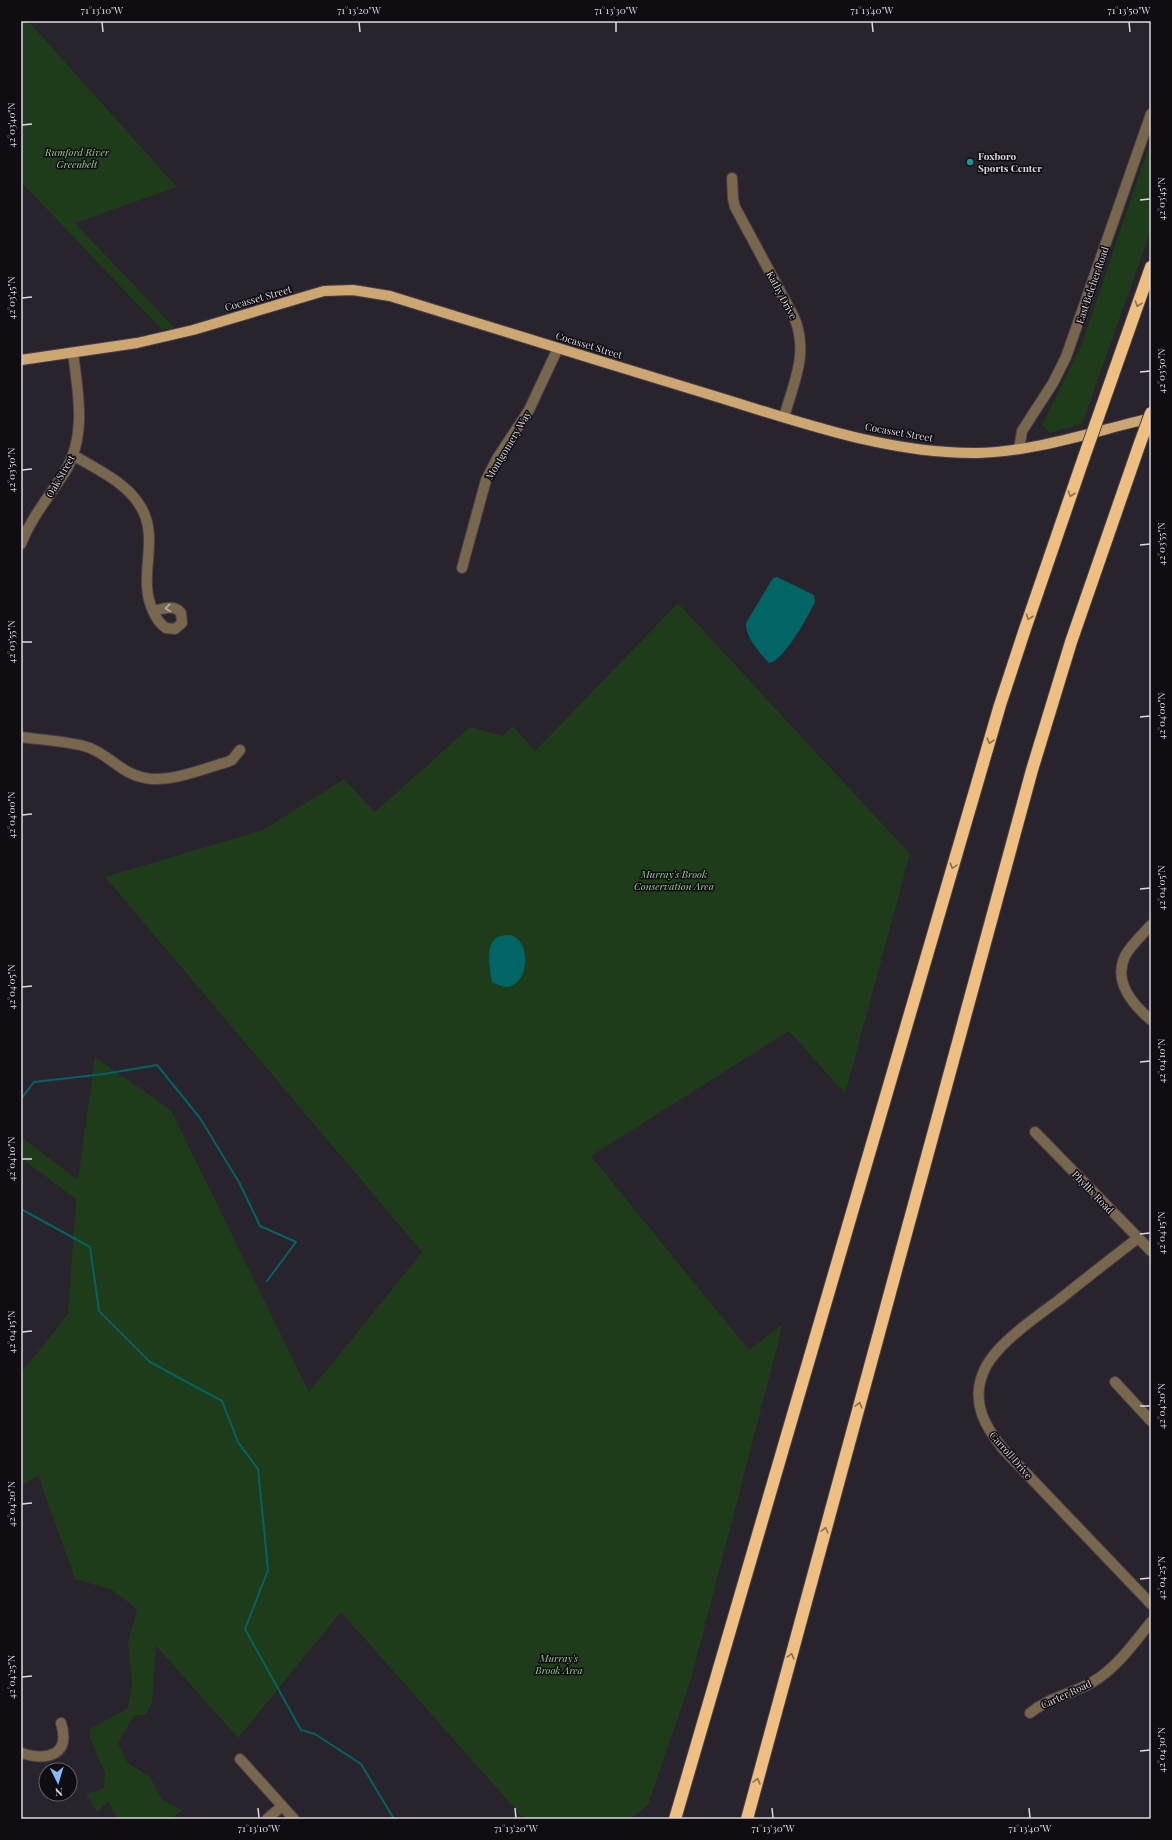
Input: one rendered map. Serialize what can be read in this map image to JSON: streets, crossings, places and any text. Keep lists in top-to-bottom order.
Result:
{
  "streets": {
    "main road": ["Cocasset Street"],
    "street": [
      "East Belcher Road",
      "Kathy Drive",
      "Montgomery Way",
      "Oak Street",
      "Phyllis Road",
      "Carroll Drive",
      "Carter Road"
    ]
  },
  "crossings": [
    ["East Belcher Road", "Cocasset Street"],
    ["Kathy Drive", "Cocasset Street"],
    ["Cocasset Street", "Montgomery Way"],
    ["Cocasset Street", "Oak Street"],
    ["Phyllis Road", "Carroll Drive"]
  ],
  "parks": ["Rumford River Greenbelt", "Murray's Brook Conservation Area", "Murray's Brook Area"],
  "places": ["Foxboro Sports Center"],
  "north": "bottom",
  "coordinates": [
    "71°13'10\"W",
    "71°13'20\"W",
    "71°13'30\"W",
    "71°13'40\"W",
    "71°13'50\"W",
    "42°03'40\"N",
    "42°03'45\"N",
    "42°03'50\"N",
    "42°03'55\"N",
    "42°04'00\"N",
    "42°04'05\"N",
    "42°04'10\"N",
    "42°04'15\"N",
    "42°04'20\"N",
    "42°04'25\"N",
    "42°04'30\"N"
  ]
}
